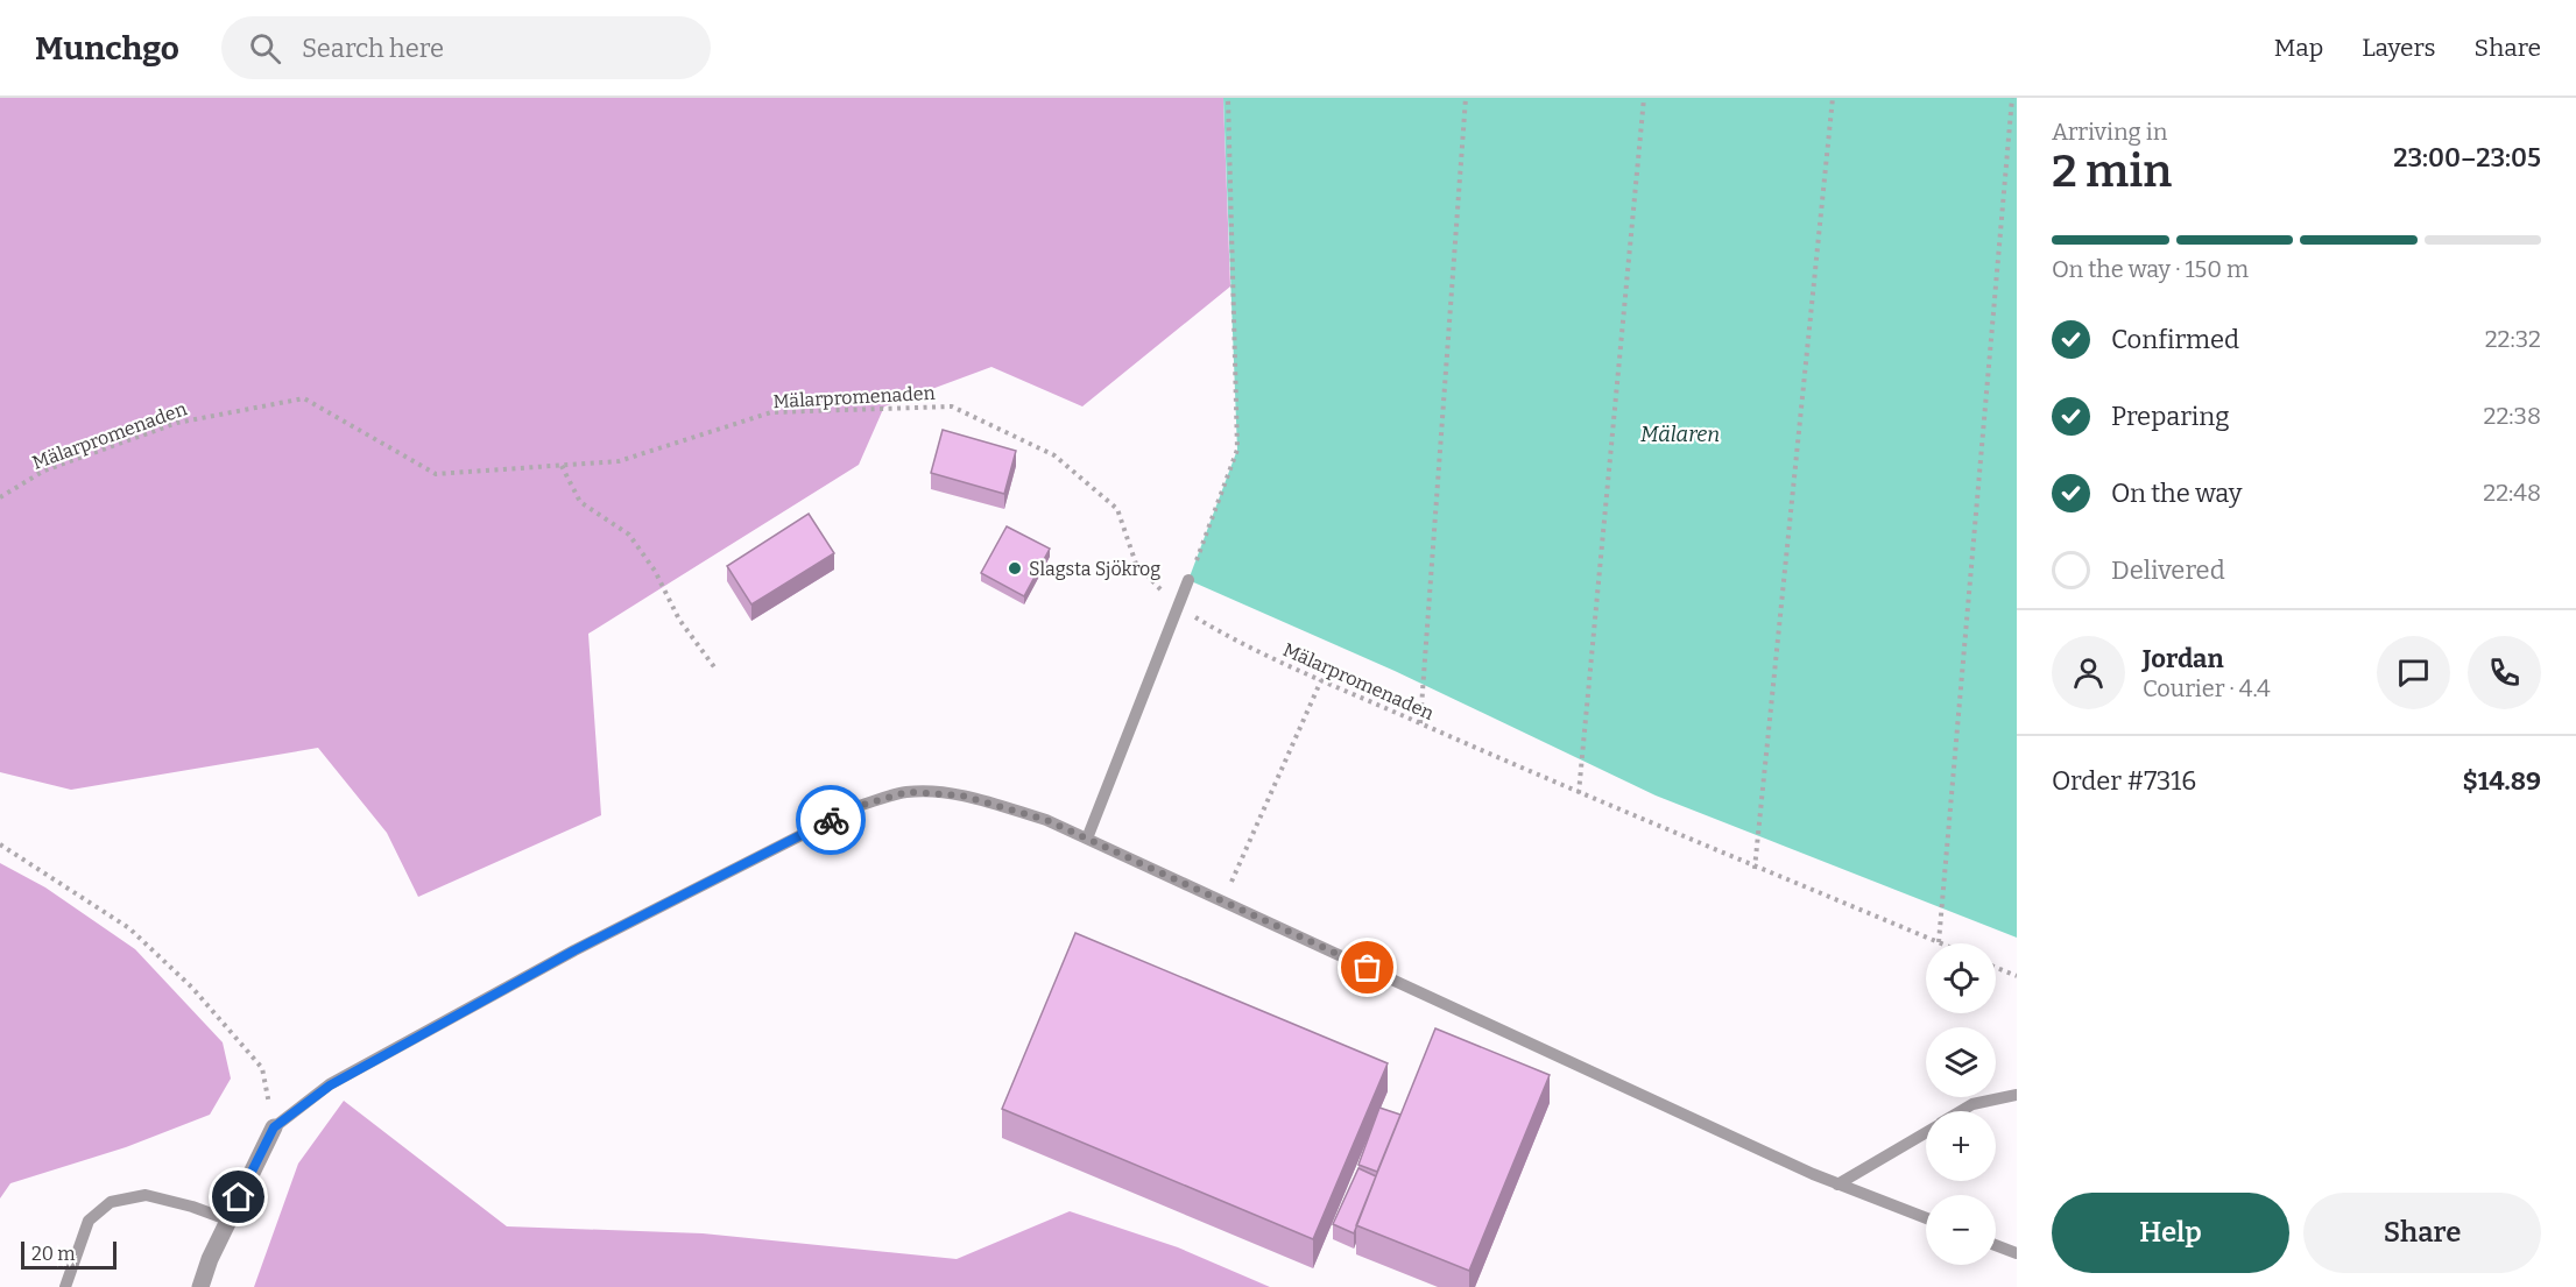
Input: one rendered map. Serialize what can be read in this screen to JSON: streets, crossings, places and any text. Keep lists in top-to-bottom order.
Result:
{
  "streets": {
    "path": ["Mälarpromenaden"]
  },
  "water": ["Mälaren"],
  "places": ["Slagsta Sjökrog"],
  "scale_bar": "20 m",
  "page": {
    "header": "Munchgo",
    "search": "Search here",
    "nav": ["Map", "Layers", "Share"],
    "heading": ["2 min", "Arriving in", "23:00–23:05"],
    "panel": [
      "Jordan",
      "Courier · 4.4",
      "Order #7316",
      "$14.89"
    ],
    "bar": "On the way · 150 m",
    "list": [
      ["Confirmed", "22:32"],
      ["Preparing", "22:38"],
      ["On the way", "22:48"],
      "Delivered"
    ],
    "map_buttons": ["+", "−"],
    "buttons": ["Help", "Share"],
    "scale": "20 m"
  }
}
